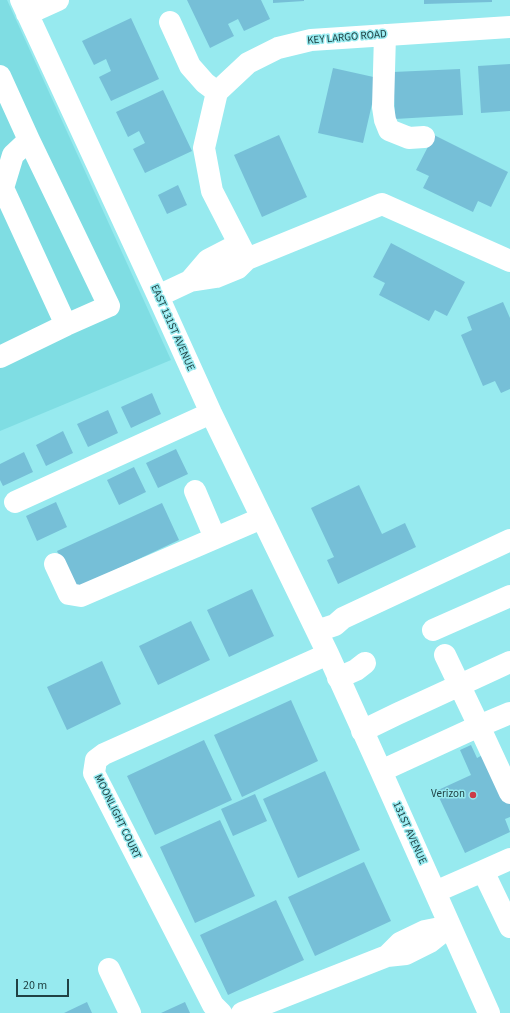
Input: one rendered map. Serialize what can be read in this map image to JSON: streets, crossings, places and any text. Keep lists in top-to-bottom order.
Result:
{
  "streets": {
    "street": [
      "KEY LARGO ROAD",
      "EAST 131ST AVENUE",
      "MOONLIGHT COURT",
      "131ST AVENUE"
    ]
  },
  "crossings": [
    ["EAST 131ST AVENUE", "MOONLIGHT COURT"],
    ["EAST 131ST AVENUE", "131ST AVENUE"],
    ["MOONLIGHT COURT", "131ST AVENUE"]
  ],
  "places": ["Verizon"],
  "scale_bar": "20 m"
}
